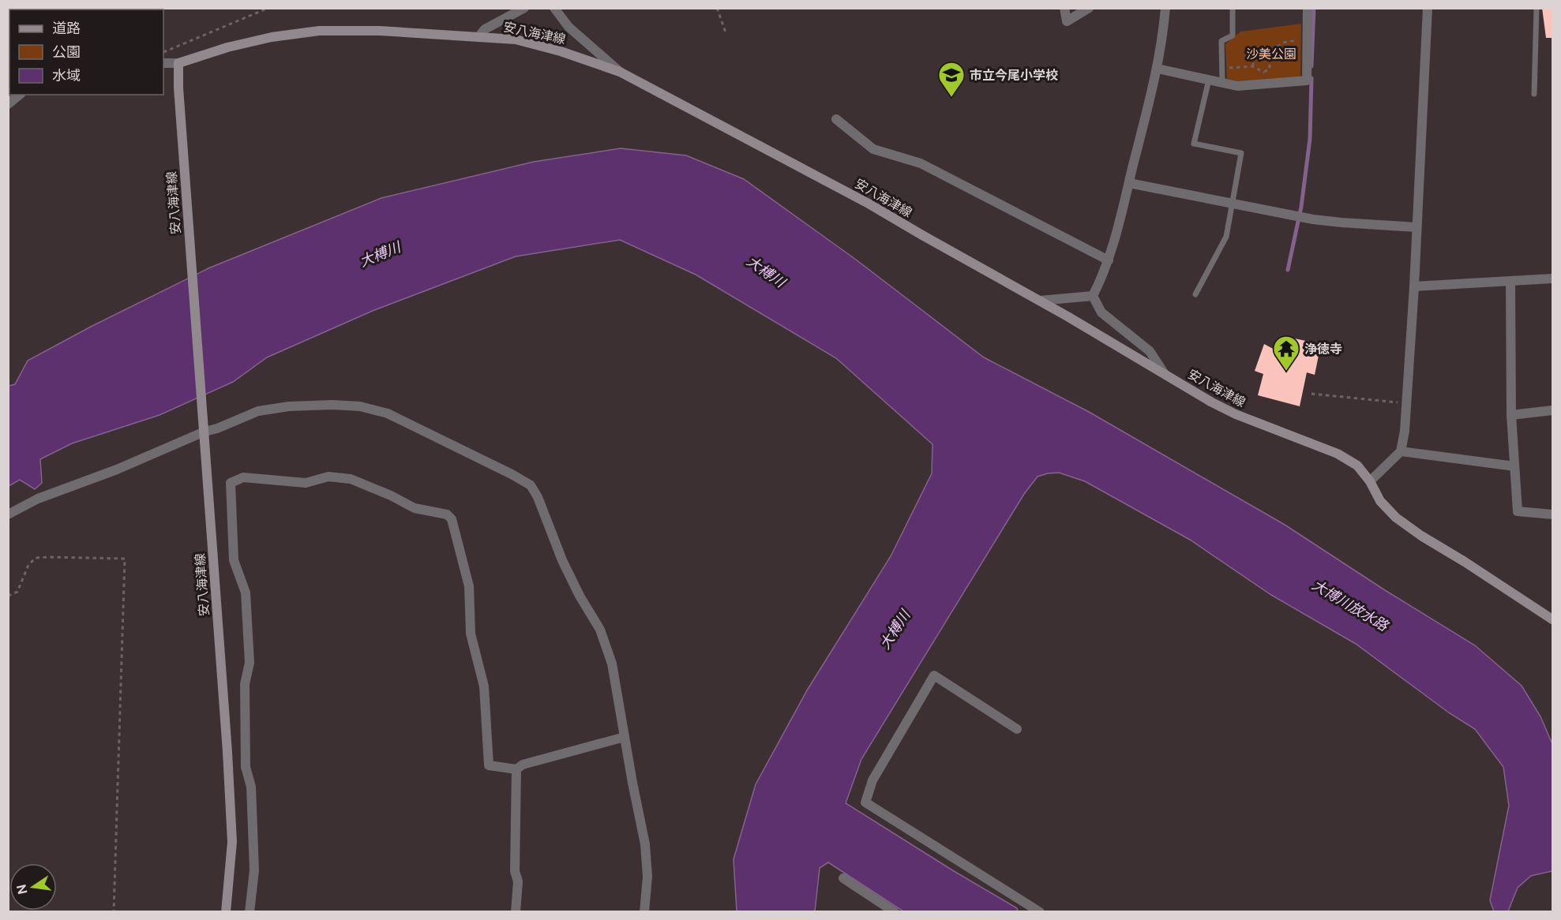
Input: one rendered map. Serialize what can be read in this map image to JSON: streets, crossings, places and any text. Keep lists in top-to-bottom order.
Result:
{
  "streets": {
    "main road": ["安八海津線"]
  },
  "water": ["大榑川", "大博川放水路"],
  "parks": ["沙美公園"],
  "places": {
    "school or university": ["市立今尾小学校"],
    "temple": ["浄徳寺"]
  },
  "legend": ["道路", "公園", "水域"],
  "north": "left"
}
